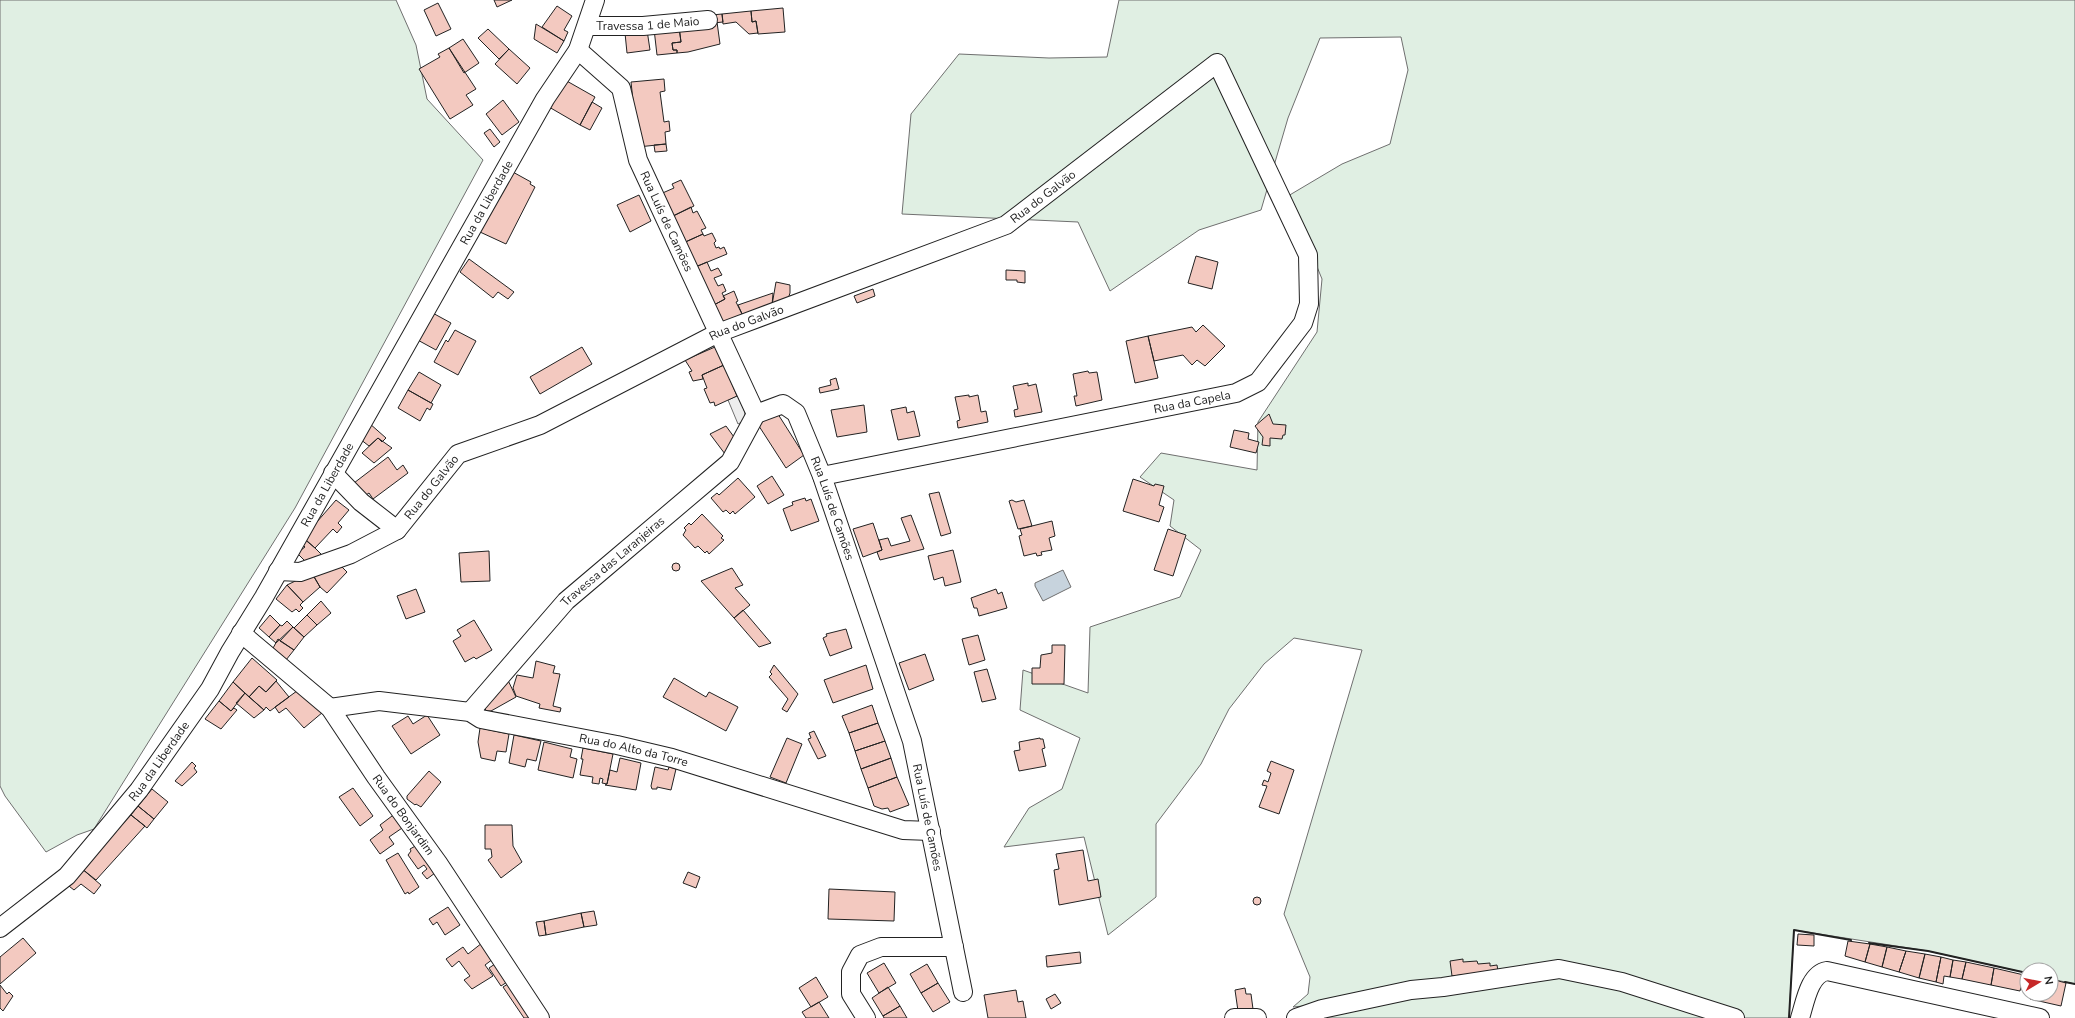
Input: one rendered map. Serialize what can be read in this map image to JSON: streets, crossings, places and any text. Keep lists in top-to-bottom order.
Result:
{
  "streets": {
    "street": [
      "Travessa 1 de Maio",
      "Rua do Galvão",
      "Rua da Liberdade",
      "Rua Luís de Camões",
      "Rua da Capela",
      "Travessa das Laranjeiras",
      "Rua do Alto da Torre",
      "Rua do Bonjardim"
    ]
  },
  "crossings": [
    ["Travessa 1 de Maio", "Rua da Liberdade"],
    ["Rua do Galvão", "Rua da Liberdade"],
    ["Rua do Galvão", "Rua Luís de Camões"],
    ["Rua do Galvão", "Rua da Capela"],
    ["Rua da Liberdade", "Rua Luís de Camões"],
    ["Rua da Liberdade", "Rua do Bonjardim"],
    ["Rua Luís de Camões", "Rua da Capela"],
    ["Rua Luís de Camões", "Travessa das Laranjeiras"],
    ["Rua Luís de Camões", "Rua do Alto da Torre"],
    ["Travessa das Laranjeiras", "Rua do Alto da Torre"],
    ["Rua do Alto da Torre", "Rua do Bonjardim"]
  ],
  "north": "right"
}
